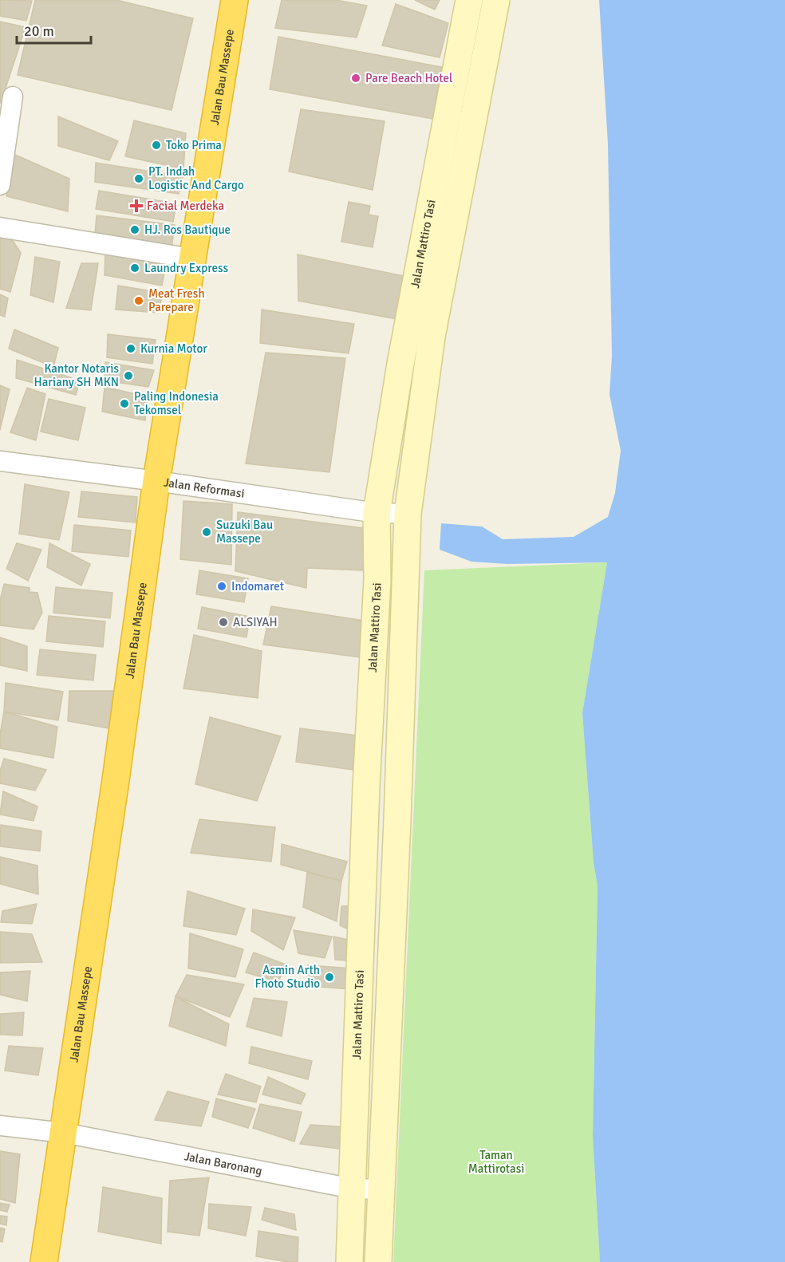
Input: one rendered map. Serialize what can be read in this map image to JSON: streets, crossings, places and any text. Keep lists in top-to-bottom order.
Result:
{
  "streets": {
    "highway": ["Jalan Bau Massepe"],
    "main road": ["Jalan Mattiro Tasi"],
    "street": ["Jalan Reformasi", "Jalan Baronang"]
  },
  "crossings": [
    ["Jalan Bau Massepe", "Jalan Reformasi"],
    ["Jalan Bau Massepe", "Jalan Baronang"],
    ["Jalan Mattiro Tasi", "Jalan Reformasi"],
    ["Jalan Mattiro Tasi", "Jalan Baronang"]
  ],
  "parks": ["Taman Mattirotasi"],
  "places": {
    "other": [
      "Pare Beach Hotel",
      "Toko Prima",
      "PT. Indah Logistic And Cargo",
      "HJ. Ros Bautique",
      "Laundry Express",
      "Meat Fresh Parepare",
      "Kurnia Motor",
      "Kantor Notaris Hariany SH MKN",
      "Paling Indonesia Tekomsel",
      "Suzuki Bau Massepe",
      "Indomaret",
      "ALSIYAH",
      "Asmin Arth Fhoto Studio"
    ],
    "health": ["Facial Merdeka"]
  },
  "scale_bar": "20 m"
}
